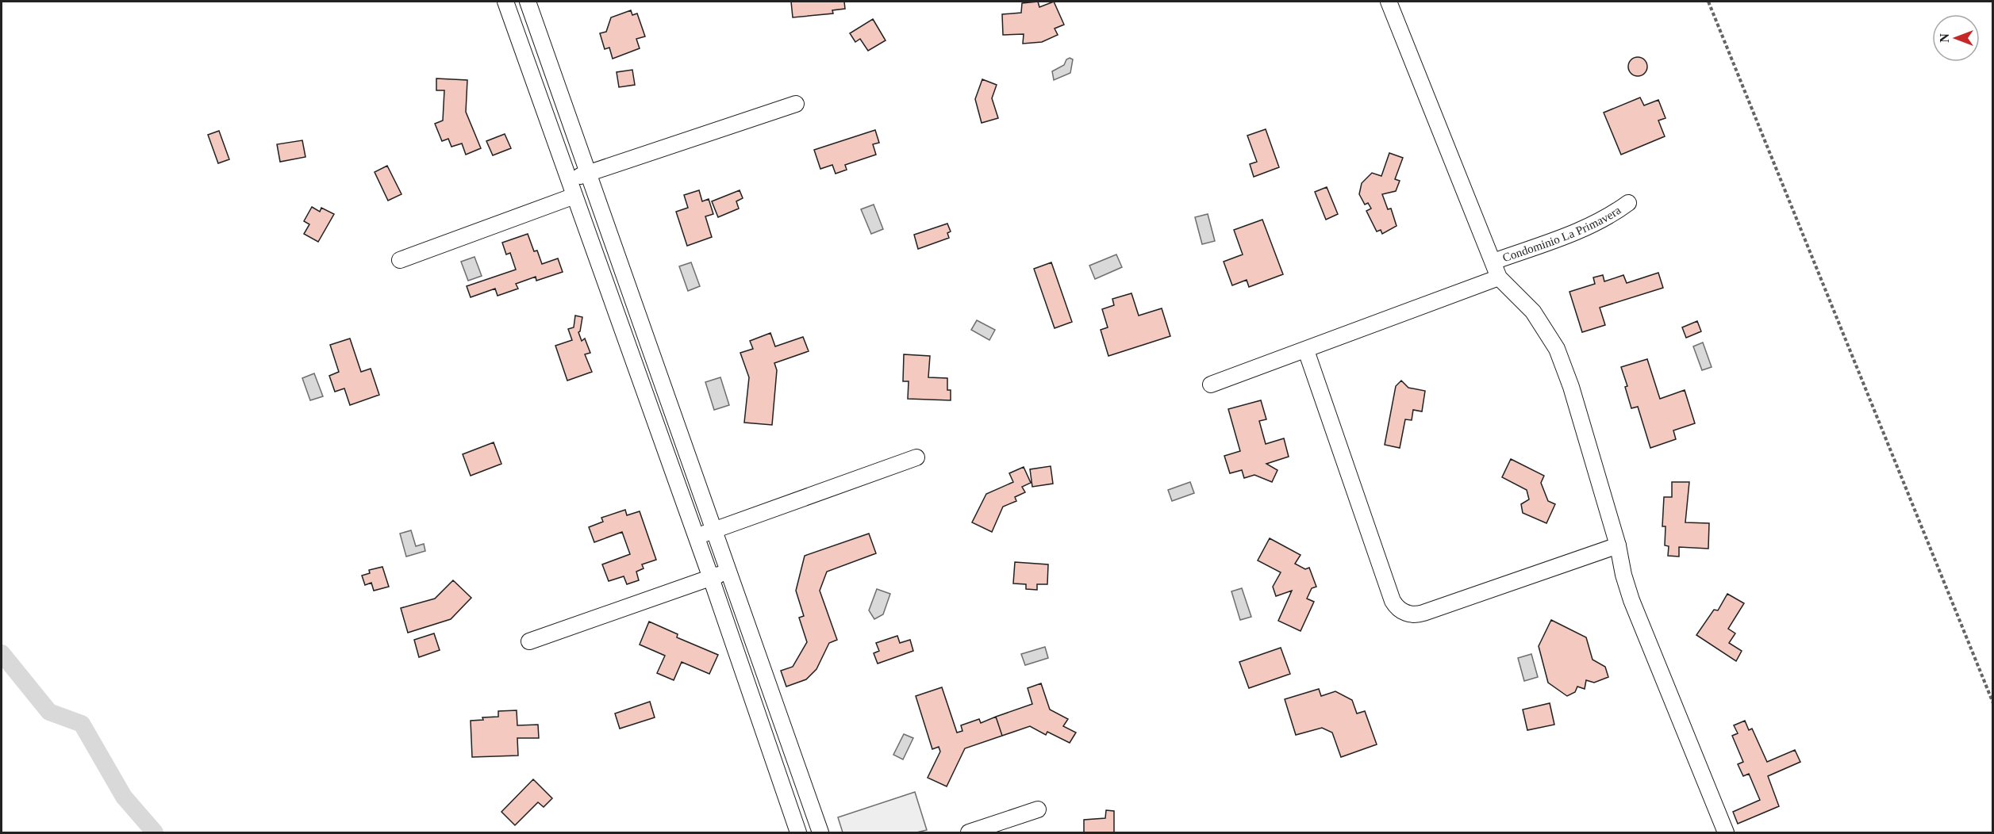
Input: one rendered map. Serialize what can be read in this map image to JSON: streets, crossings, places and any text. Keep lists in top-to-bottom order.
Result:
{
  "streets": {
    "street": ["Condominio La Primavera"]
  },
  "north": "left"
}
